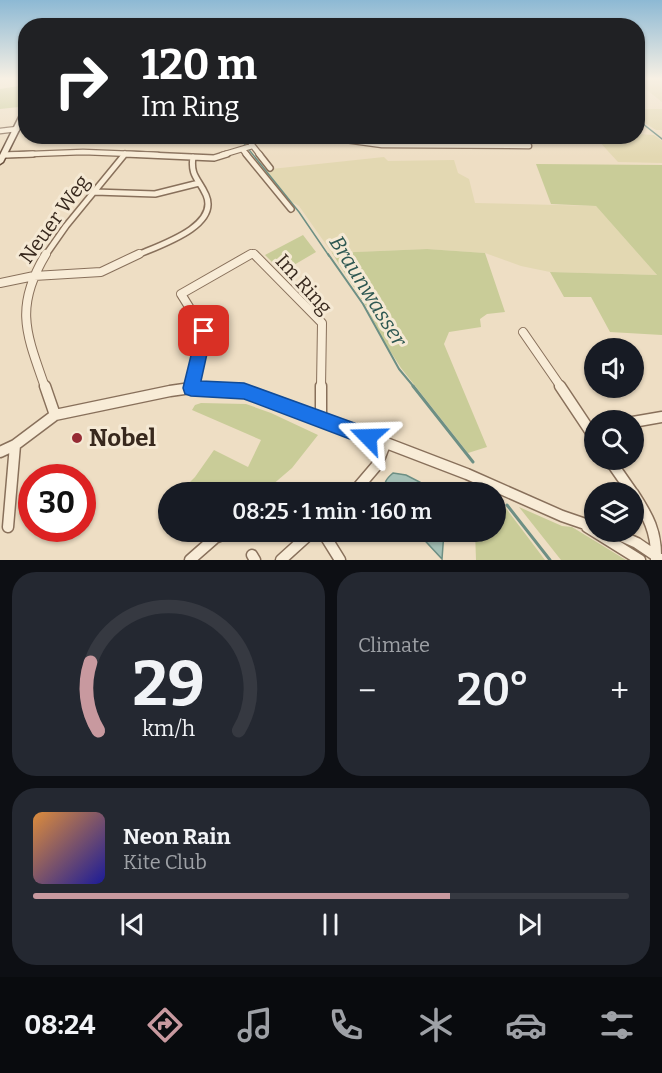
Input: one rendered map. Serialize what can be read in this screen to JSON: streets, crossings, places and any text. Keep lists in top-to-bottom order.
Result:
{
  "streets": {
    "street": ["Neuer Weg", "Im Ring"]
  },
  "water": ["Braunwasser"],
  "places": ["Nobel"],
  "page": {
    "turn": ["120 m", "Im Ring"],
    "limit": "30",
    "trip": "08:25 · 1 min · 160 m",
    "tile": "Climate",
    "heat": ["−", "20°", "+"],
    "song": ["Neon Rain", "Kite Club"],
    "tabs": "08:24",
    "gauge": ["29", "km/h"]
  }
}
